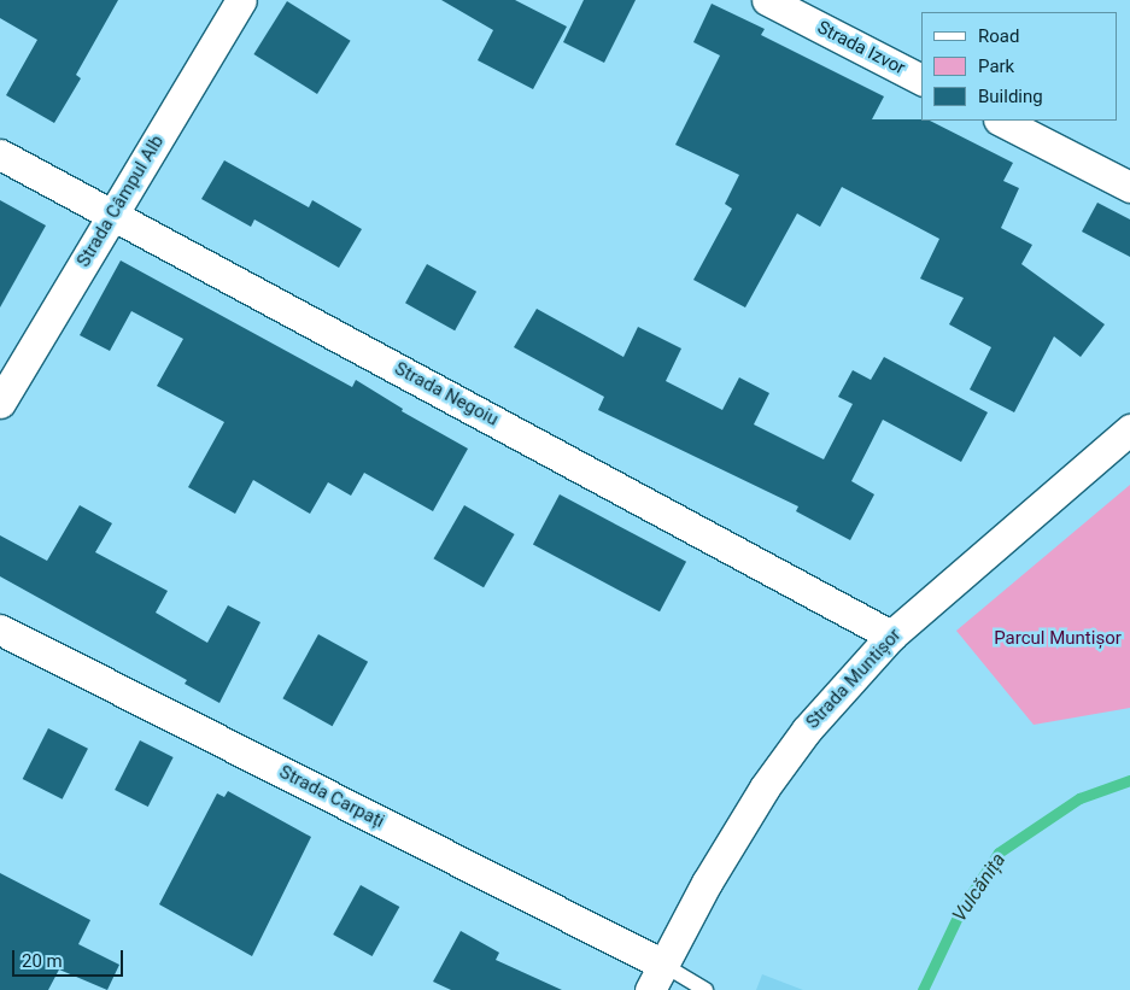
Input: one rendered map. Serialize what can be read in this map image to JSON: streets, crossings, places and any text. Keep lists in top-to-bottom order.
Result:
{
  "streets": {
    "street": [
      "Strada Izvor",
      "Strada Câmpul Alb",
      "Strada Negoiu",
      "Strada Muntișor",
      "Strada Carpați"
    ]
  },
  "crossings": [
    ["Strada Câmpul Alb", "Strada Negoiu"],
    ["Strada Negoiu", "Strada Muntișor"],
    ["Strada Muntișor", "Strada Carpați"]
  ],
  "water": ["Vulcănița"],
  "parks": ["Parcul Muntișor"],
  "legend": ["Road", "Park", "Building"],
  "scale_bar": "20 m"
}
